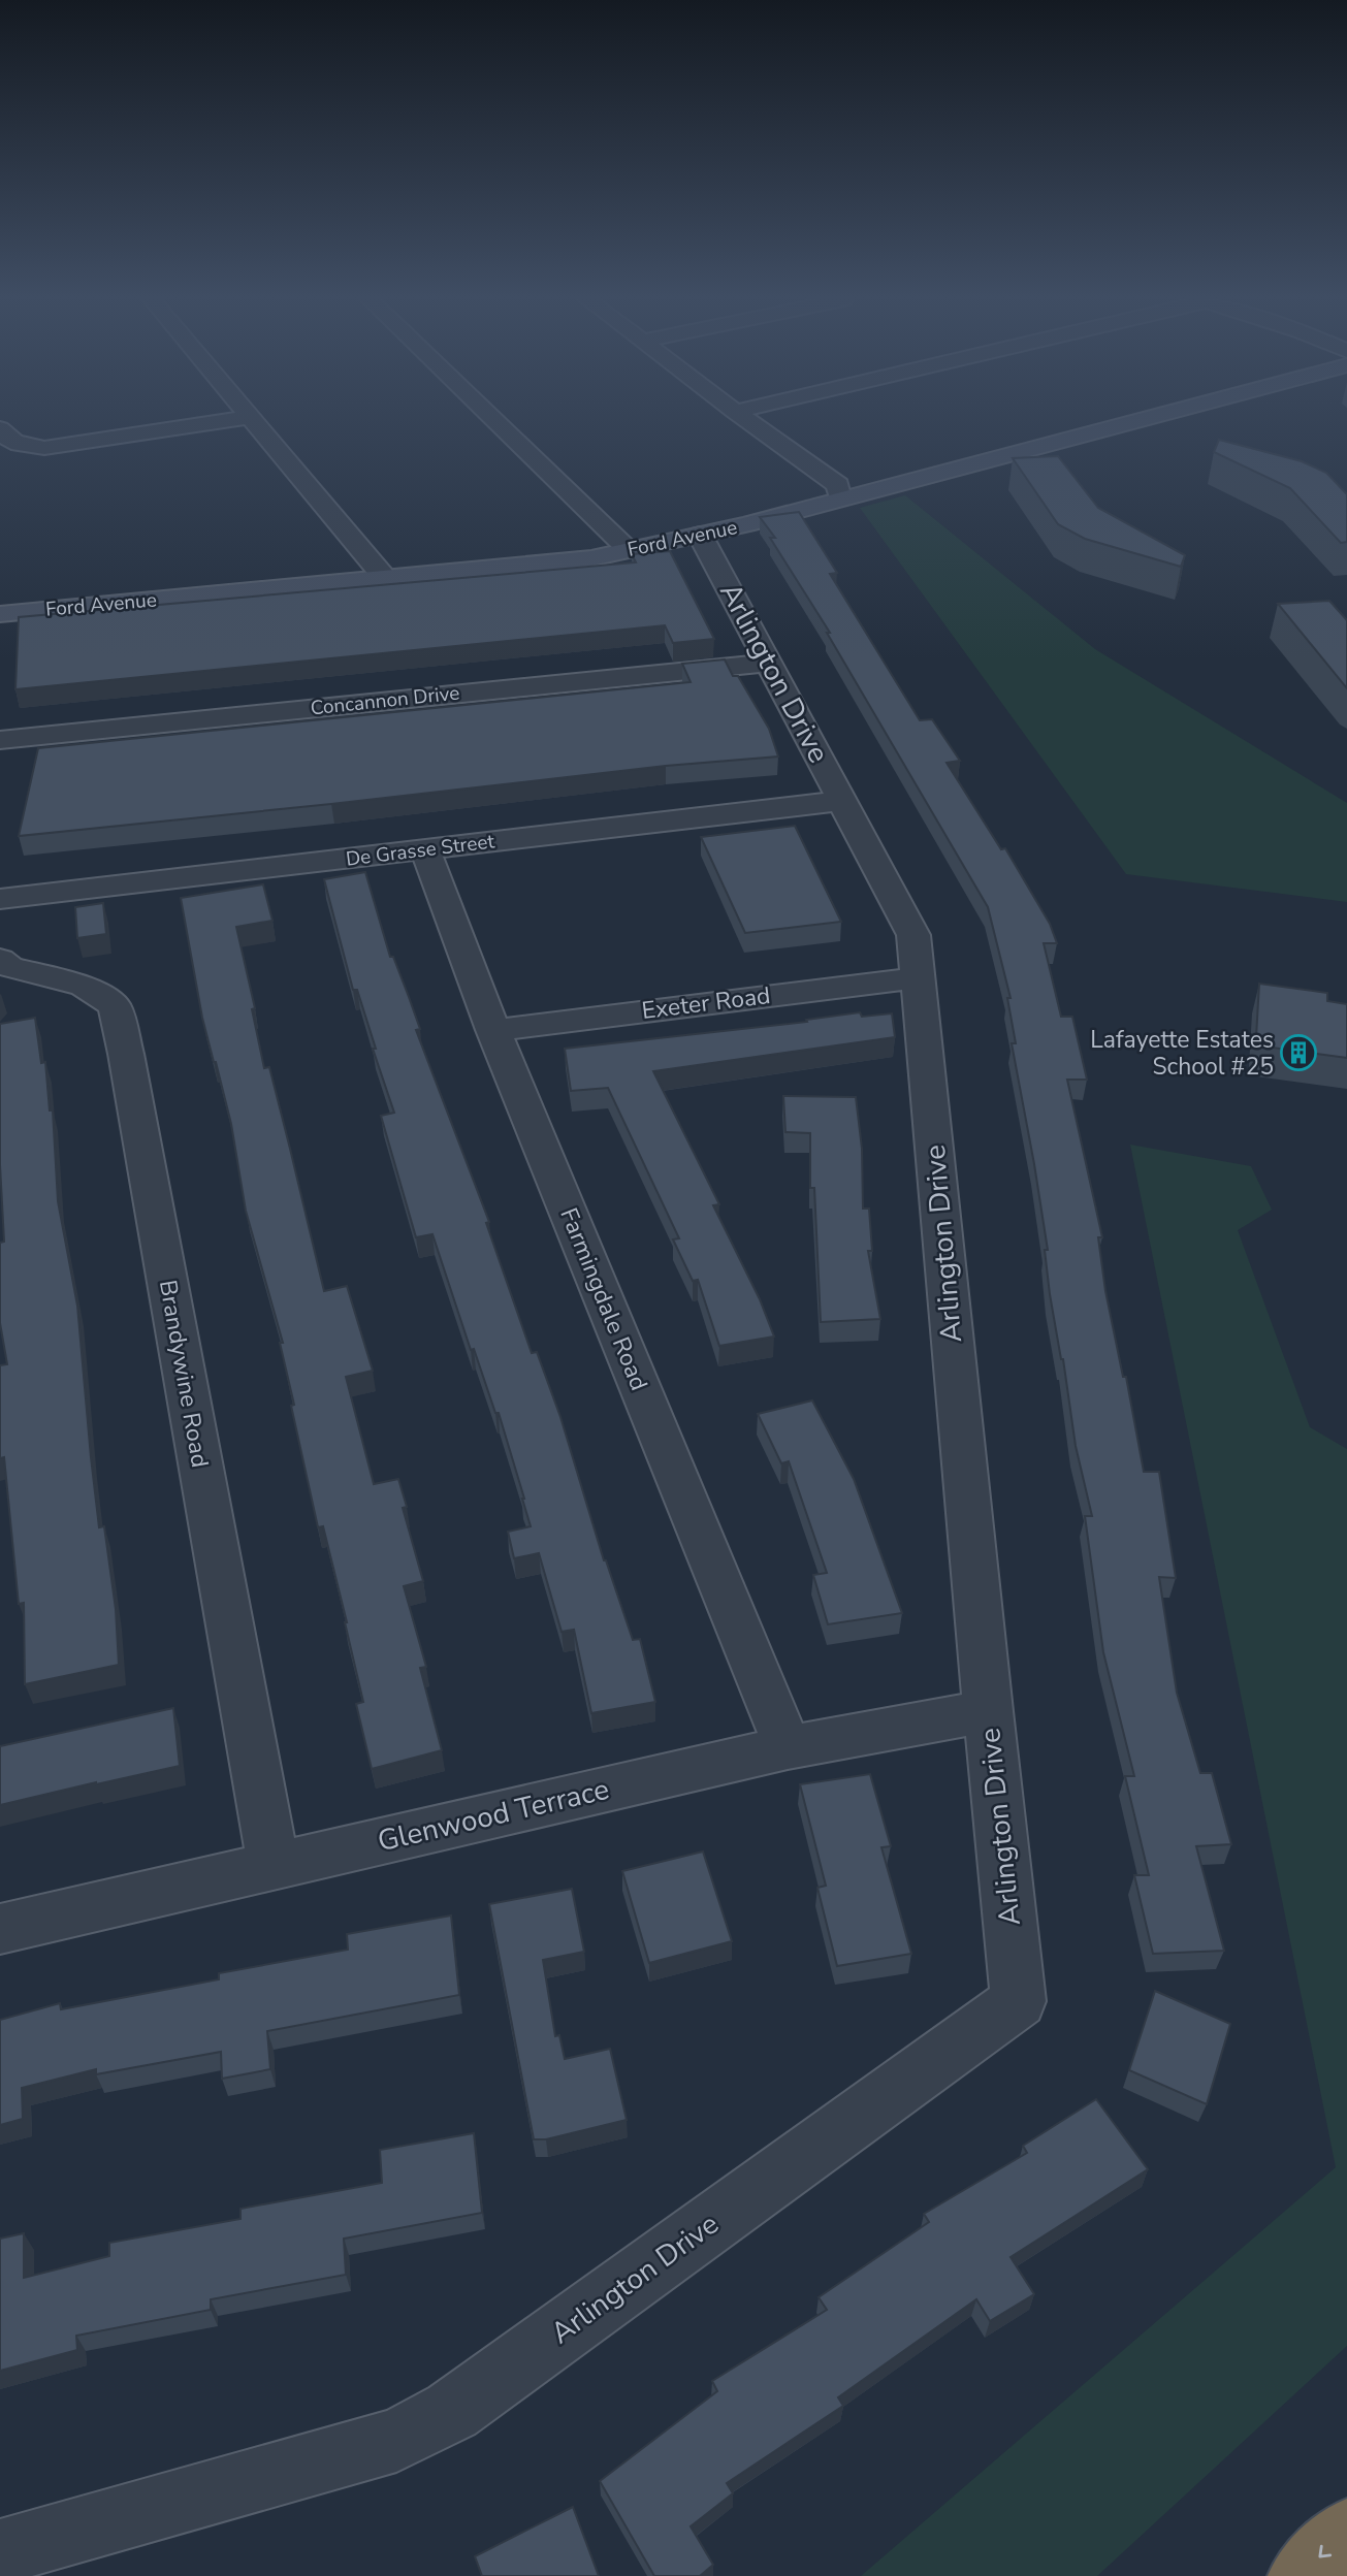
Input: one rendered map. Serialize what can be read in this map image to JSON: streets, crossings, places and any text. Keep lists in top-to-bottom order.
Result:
{
  "streets": {
    "street": [
      "Ford Avenue",
      "Arlington Drive",
      "Concannon Drive",
      "De Grasse Street",
      "Exeter Road",
      "Farmingdale Road",
      "Brandywine Road",
      "Glenwood Terrace"
    ]
  },
  "crossings": [
    ["Ford Avenue", "Arlington Drive"],
    ["Arlington Drive", "Concannon Drive"],
    ["Arlington Drive", "De Grasse Street"],
    ["Arlington Drive", "Exeter Road"],
    ["Arlington Drive", "Glenwood Terrace"],
    ["De Grasse Street", "Farmingdale Road"],
    ["Exeter Road", "Farmingdale Road"],
    ["Farmingdale Road", "Glenwood Terrace"],
    ["Brandywine Road", "Glenwood Terrace"]
  ],
  "places": {
    "building": ["Lafayette Estates School #25"]
  }
}
